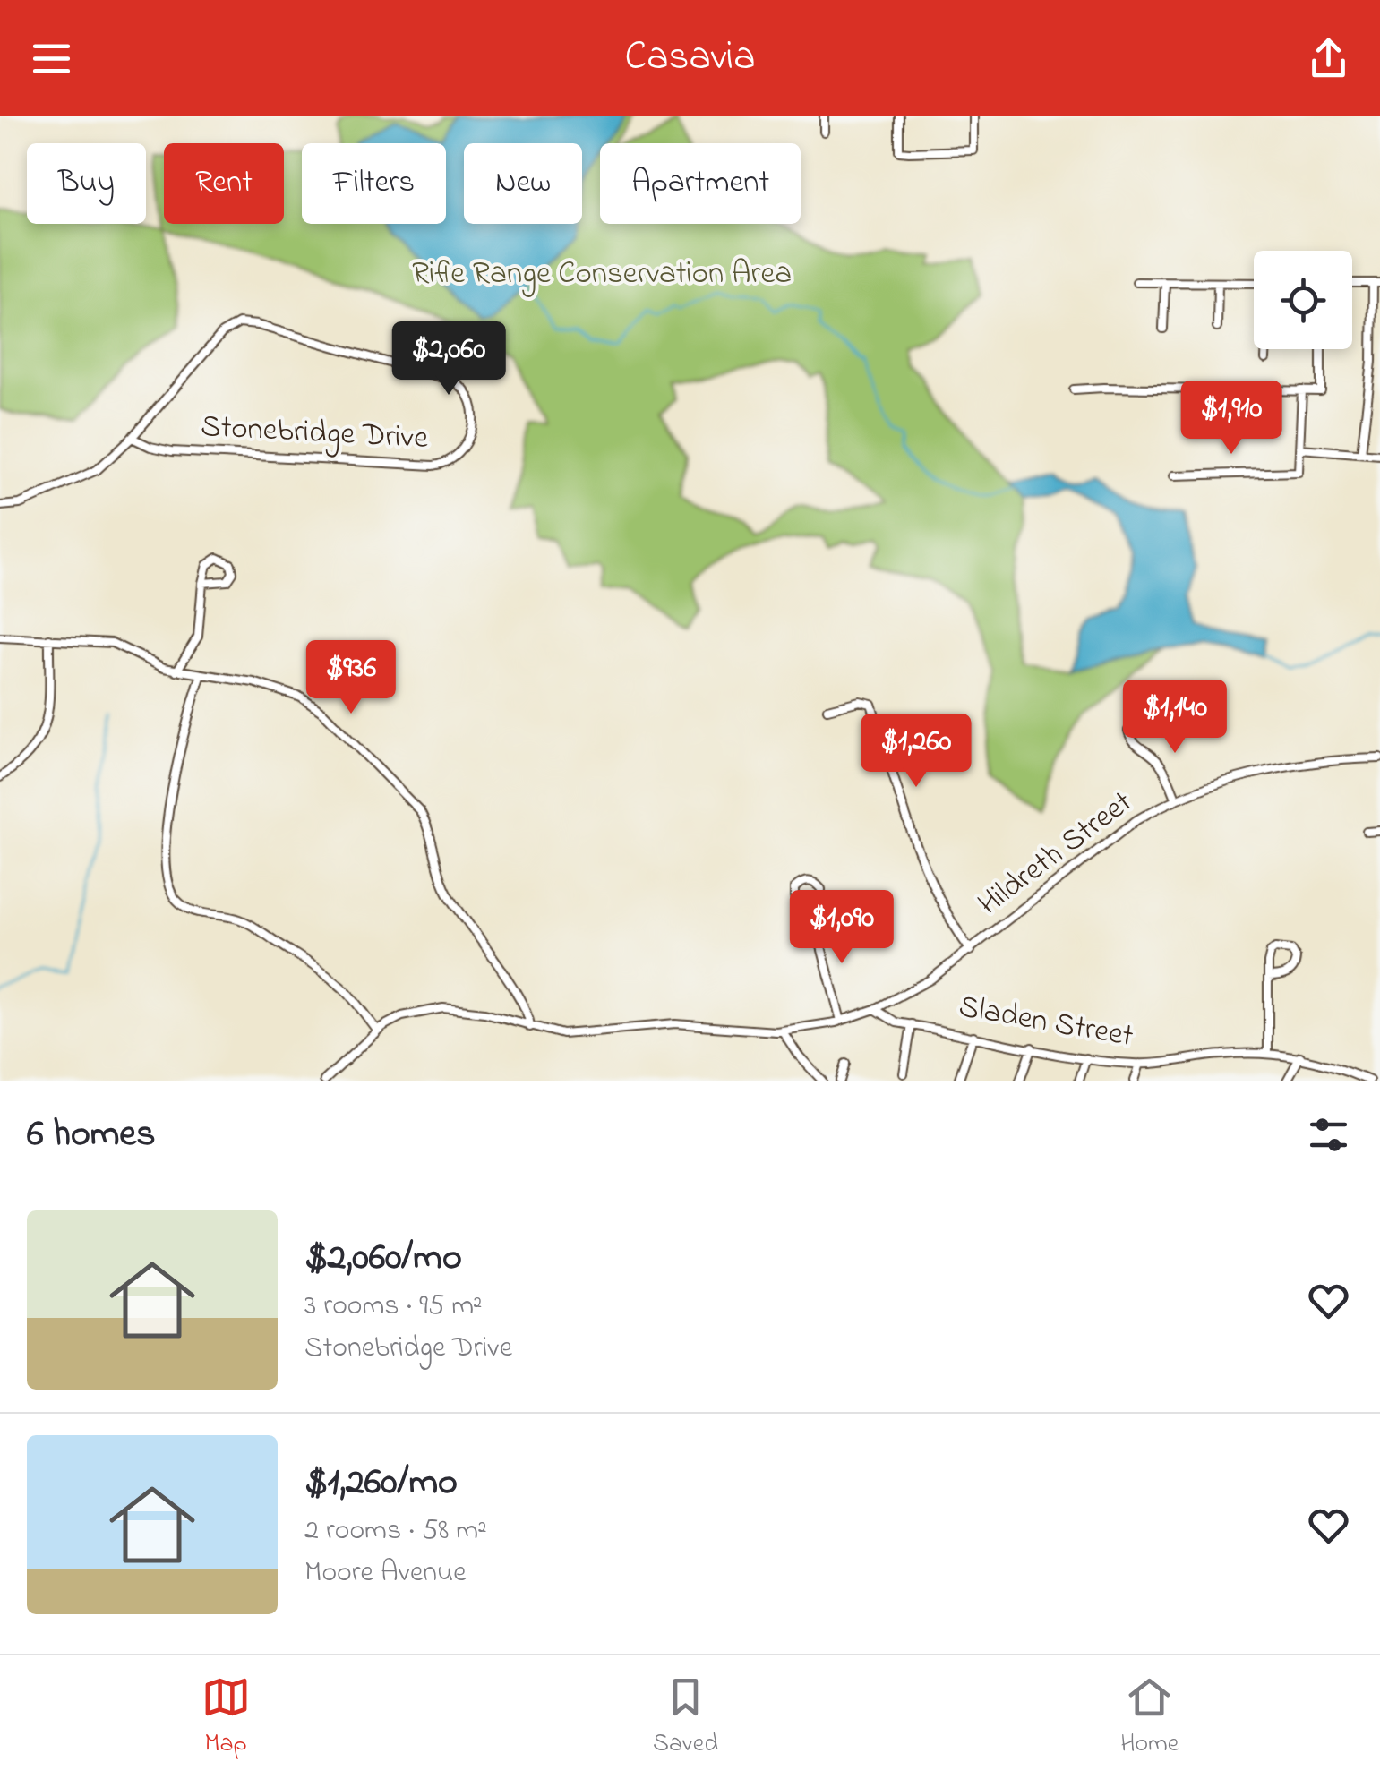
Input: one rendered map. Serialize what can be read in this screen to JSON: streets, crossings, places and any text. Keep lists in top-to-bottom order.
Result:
{
  "streets": {
    "street": ["Stonebridge Drive", "Hildreth Street", "Sladen Street"]
  },
  "crossings": [
    ["Hildreth Street", "Sladen Street"]
  ],
  "parks": ["Rifle Range Conservation Area"],
  "page": {
    "header": "Casavia",
    "chip": [
      "Buy",
      "Rent",
      "Filters",
      "New",
      "Apartment"
    ],
    "price": [
      "$2,060",
      "$1,910",
      "$936",
      "$1,140",
      "$1,260",
      "$1,090"
    ],
    "heading": "6 homes",
    "list": [
      {
        "name": "$2,060/mo",
        "note": "3 rooms · 95 m² · Stonebridge Drive"
      },
      {
        "name": "$1,260/mo",
        "note": "2 rooms · 58 m² · Moore Avenue"
      }
    ],
    "tabs": ["Map", "Saved", "Home"]
  }
}
